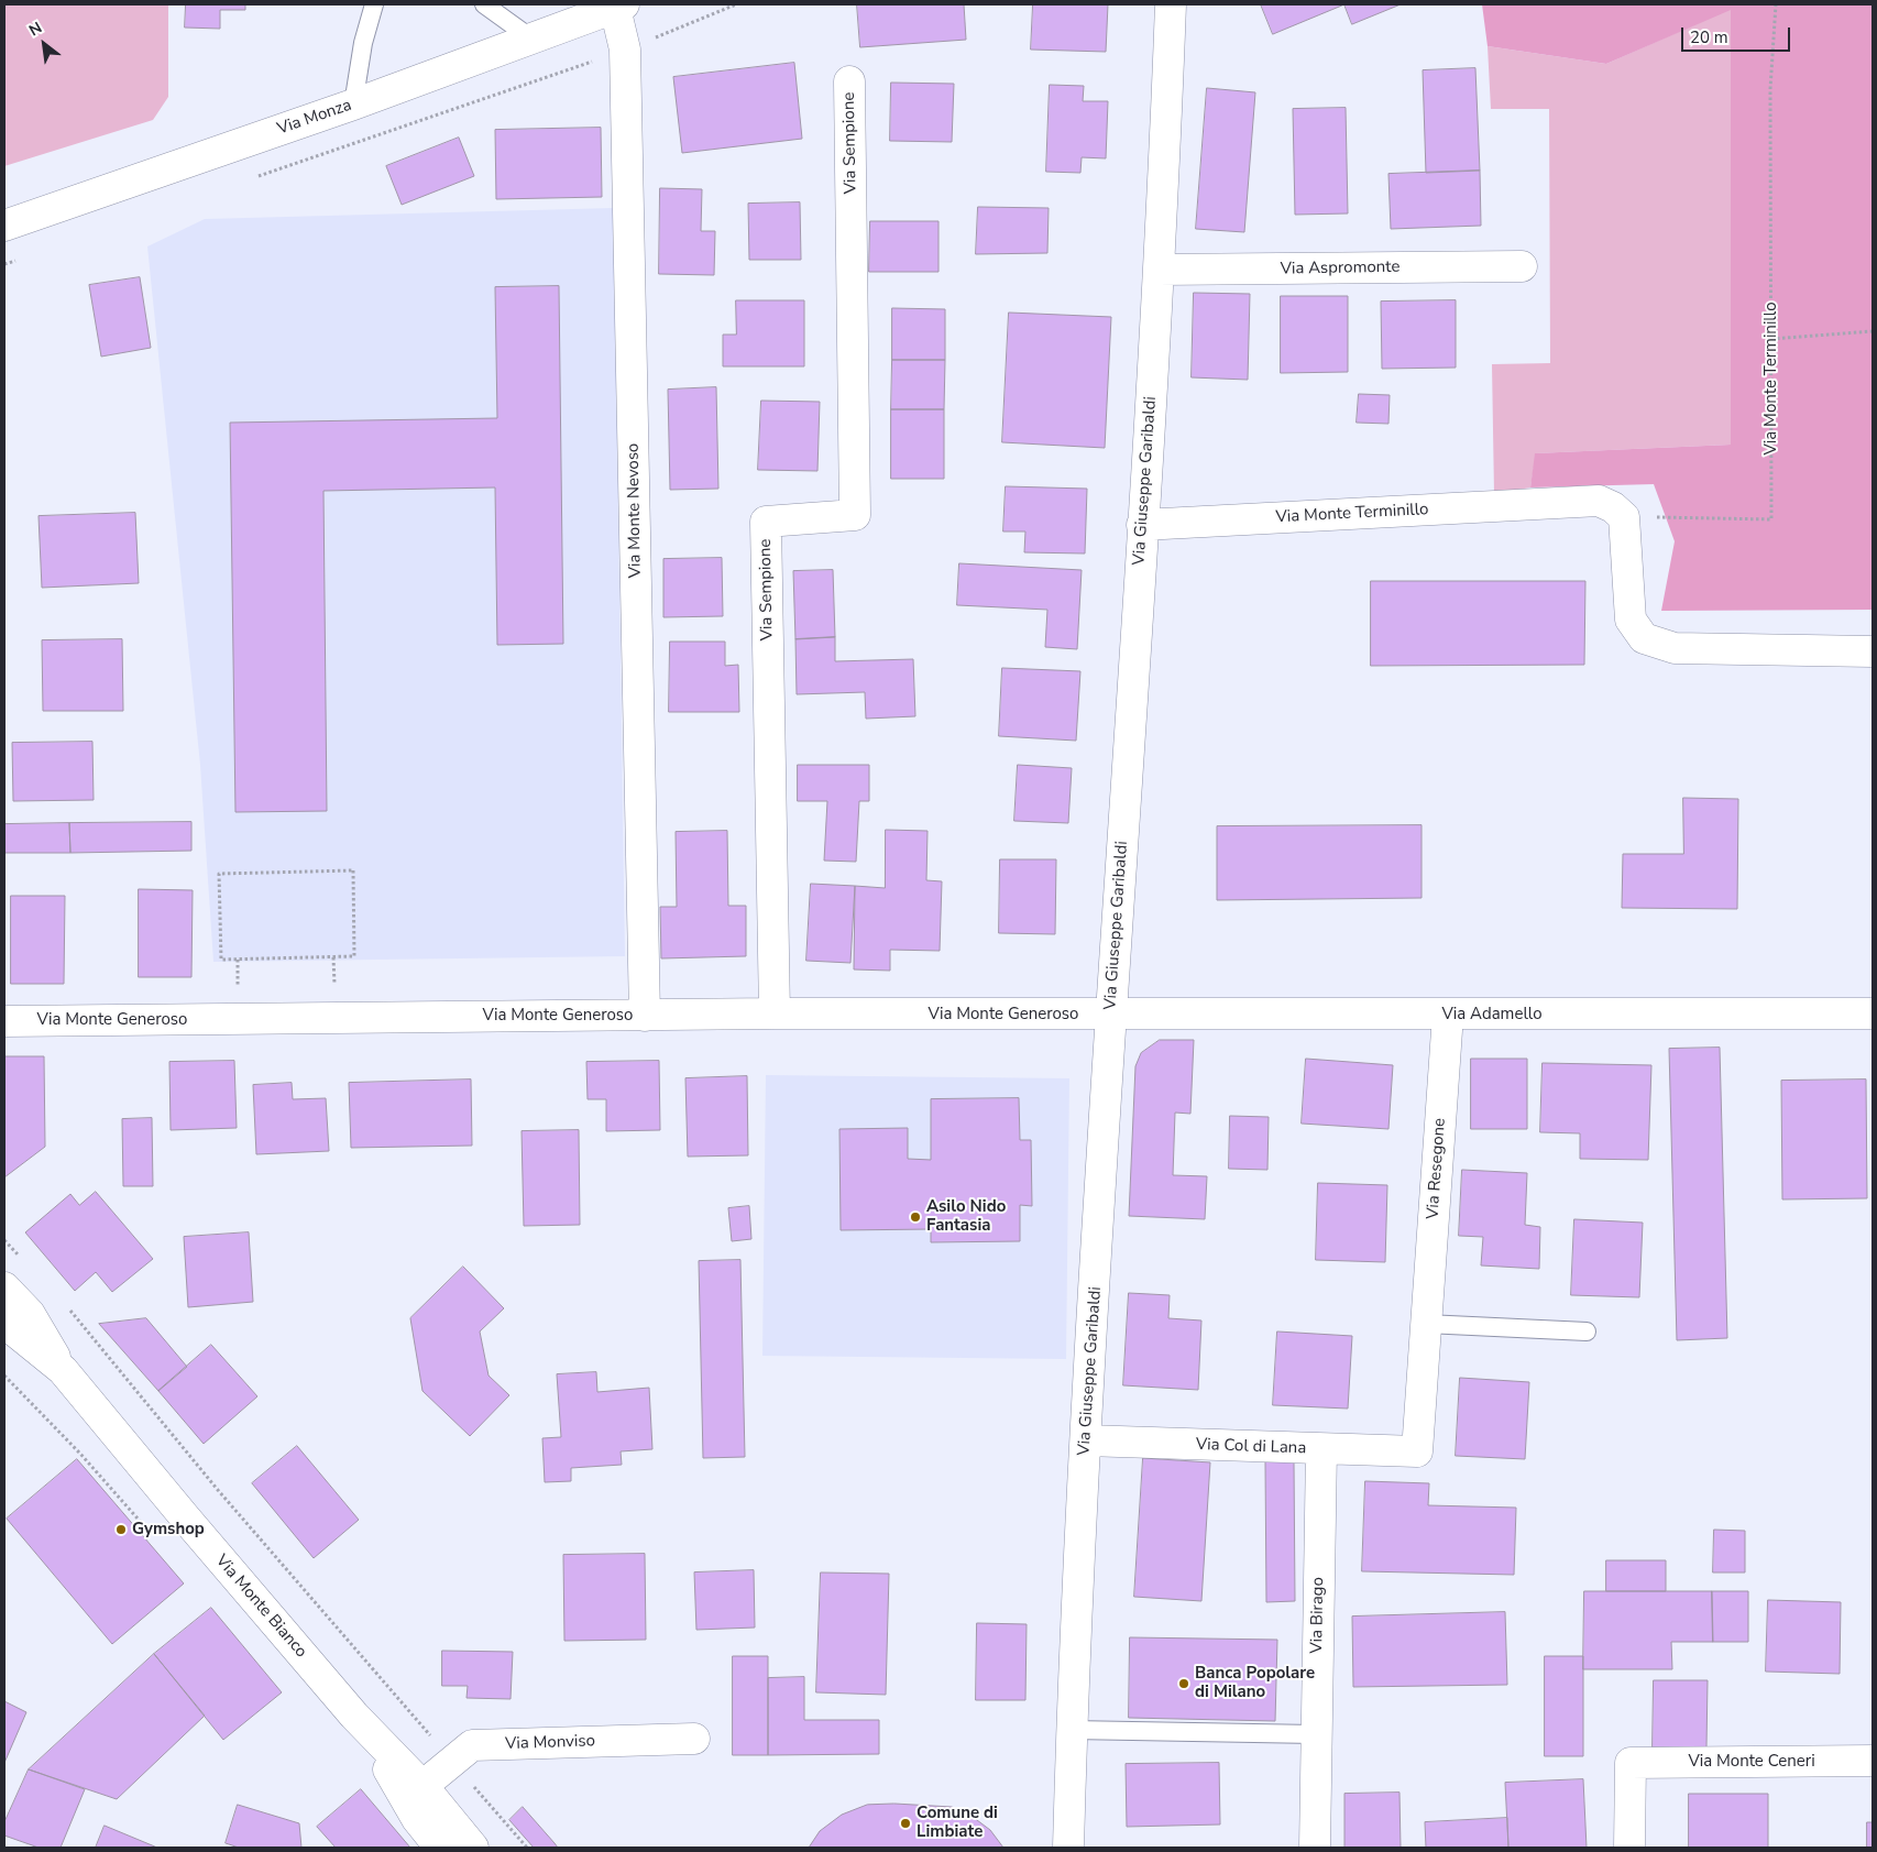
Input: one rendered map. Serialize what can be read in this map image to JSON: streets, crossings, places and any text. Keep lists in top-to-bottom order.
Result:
{
  "streets": {
    "street": [
      "Via Monza",
      "Via Sempione",
      "Via Aspromonte",
      "Via Monte Terminillo",
      "Via Giuseppe Garibaldi",
      "Via Monte Nevoso",
      "Via Monte Generoso",
      "Via Adamello",
      "Via Resegone",
      "Via Col di Lana",
      "Via Monte Bianco",
      "Via Birago",
      "Via Monviso",
      "Via Monte Ceneri"
    ]
  },
  "crossings": [
    ["Via Monza", "Via Monte Nevoso"],
    ["Via Sempione", "Via Monte Generoso"],
    ["Via Aspromonte", "Via Giuseppe Garibaldi"],
    ["Via Monte Terminillo", "Via Giuseppe Garibaldi"],
    ["Via Giuseppe Garibaldi", "Via Monte Generoso"],
    ["Via Giuseppe Garibaldi", "Via Adamello"],
    ["Via Giuseppe Garibaldi", "Via Col di Lana"],
    ["Via Monte Nevoso", "Via Monte Generoso"],
    ["Via Monte Generoso", "Via Adamello"],
    ["Via Adamello", "Via Resegone"],
    ["Via Resegone", "Via Col di Lana"],
    ["Via Col di Lana", "Via Birago"],
    ["Via Monte Bianco", "Via Monviso"]
  ],
  "places": [
    "Asilo Nido Fantasia",
    "Gymshop",
    "Banca Popolare di Milano",
    "Comune di Limbiate"
  ],
  "scale_bar": "20 m",
  "north": "top left"
}
